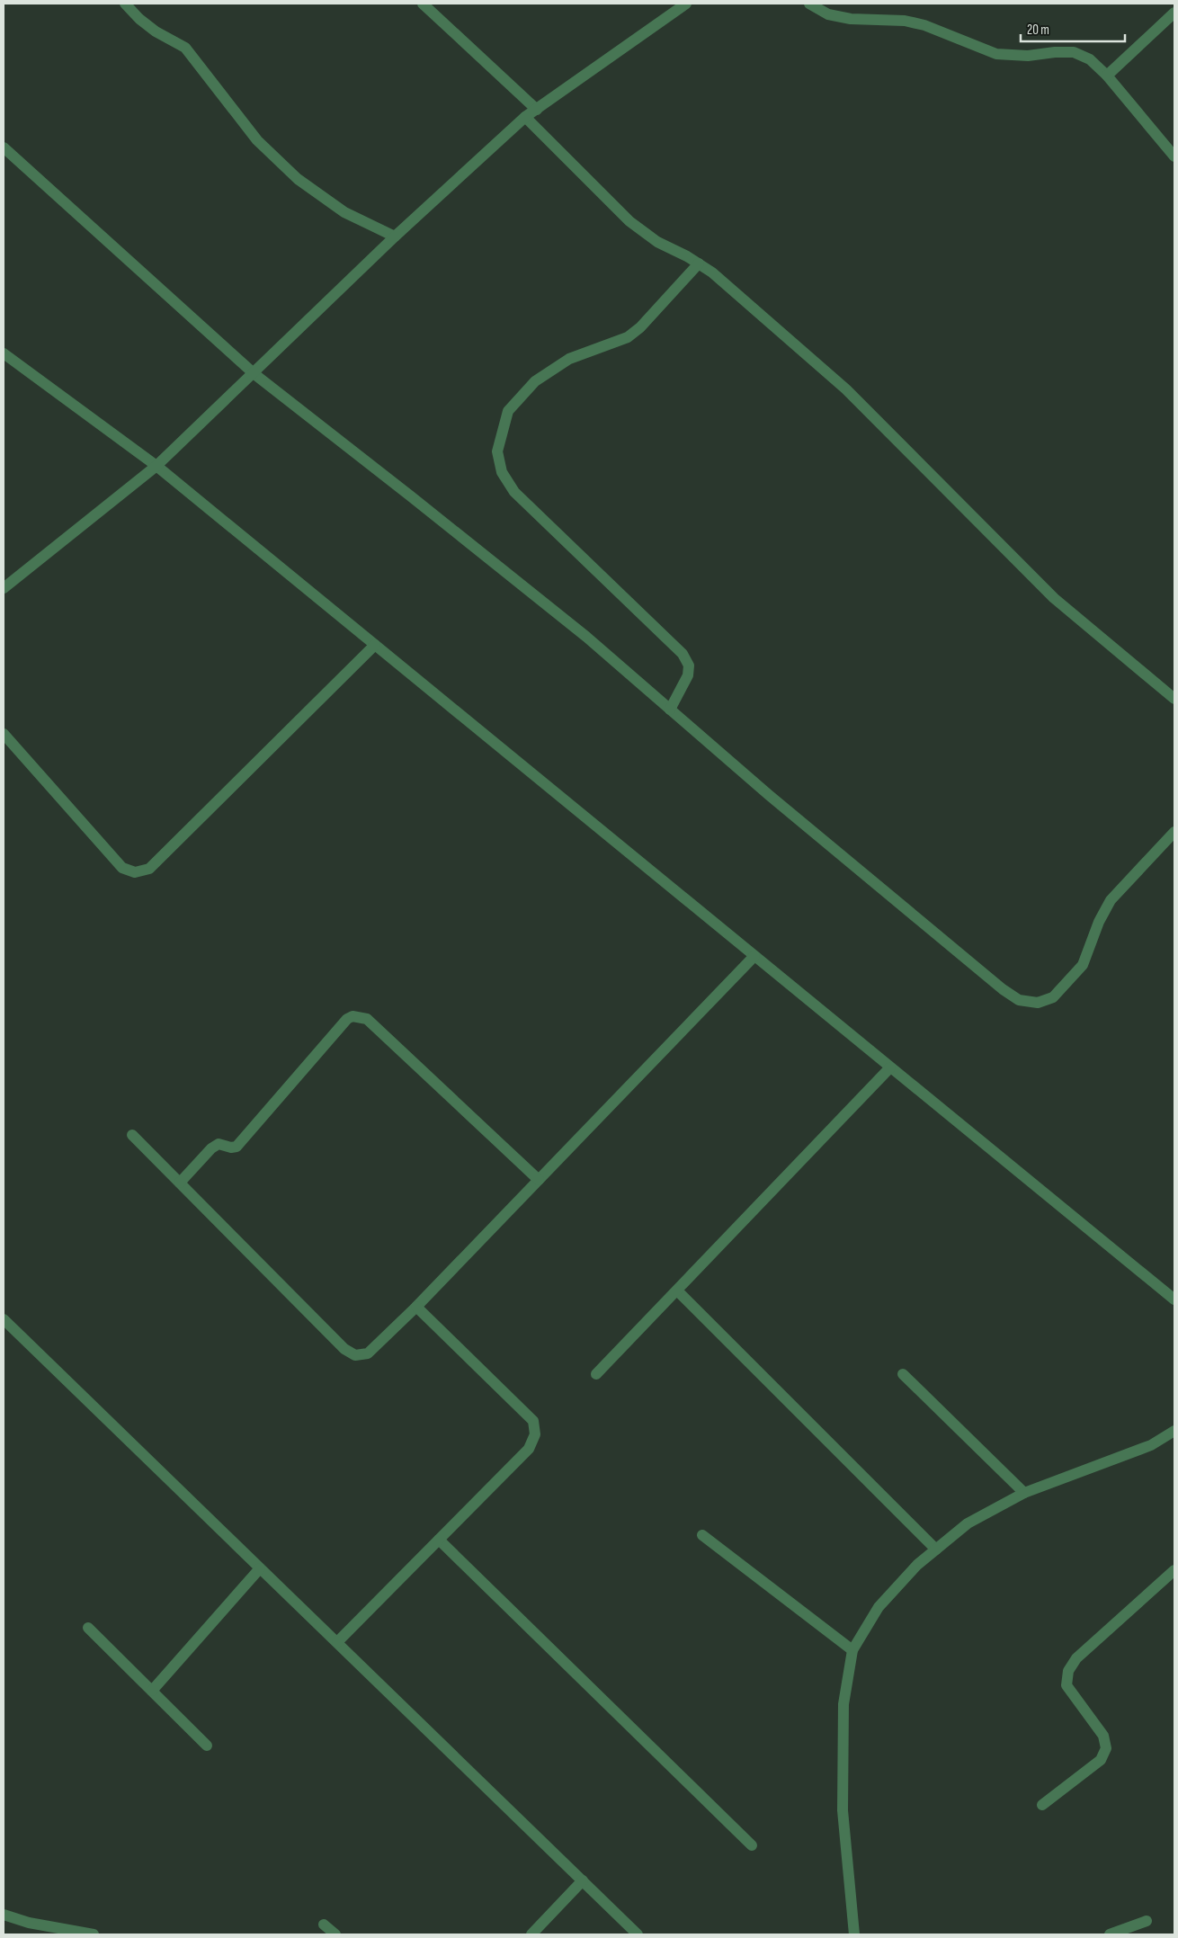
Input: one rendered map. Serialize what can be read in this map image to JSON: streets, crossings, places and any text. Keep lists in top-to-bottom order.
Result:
{
  "scale_bar": "20 m"
}
